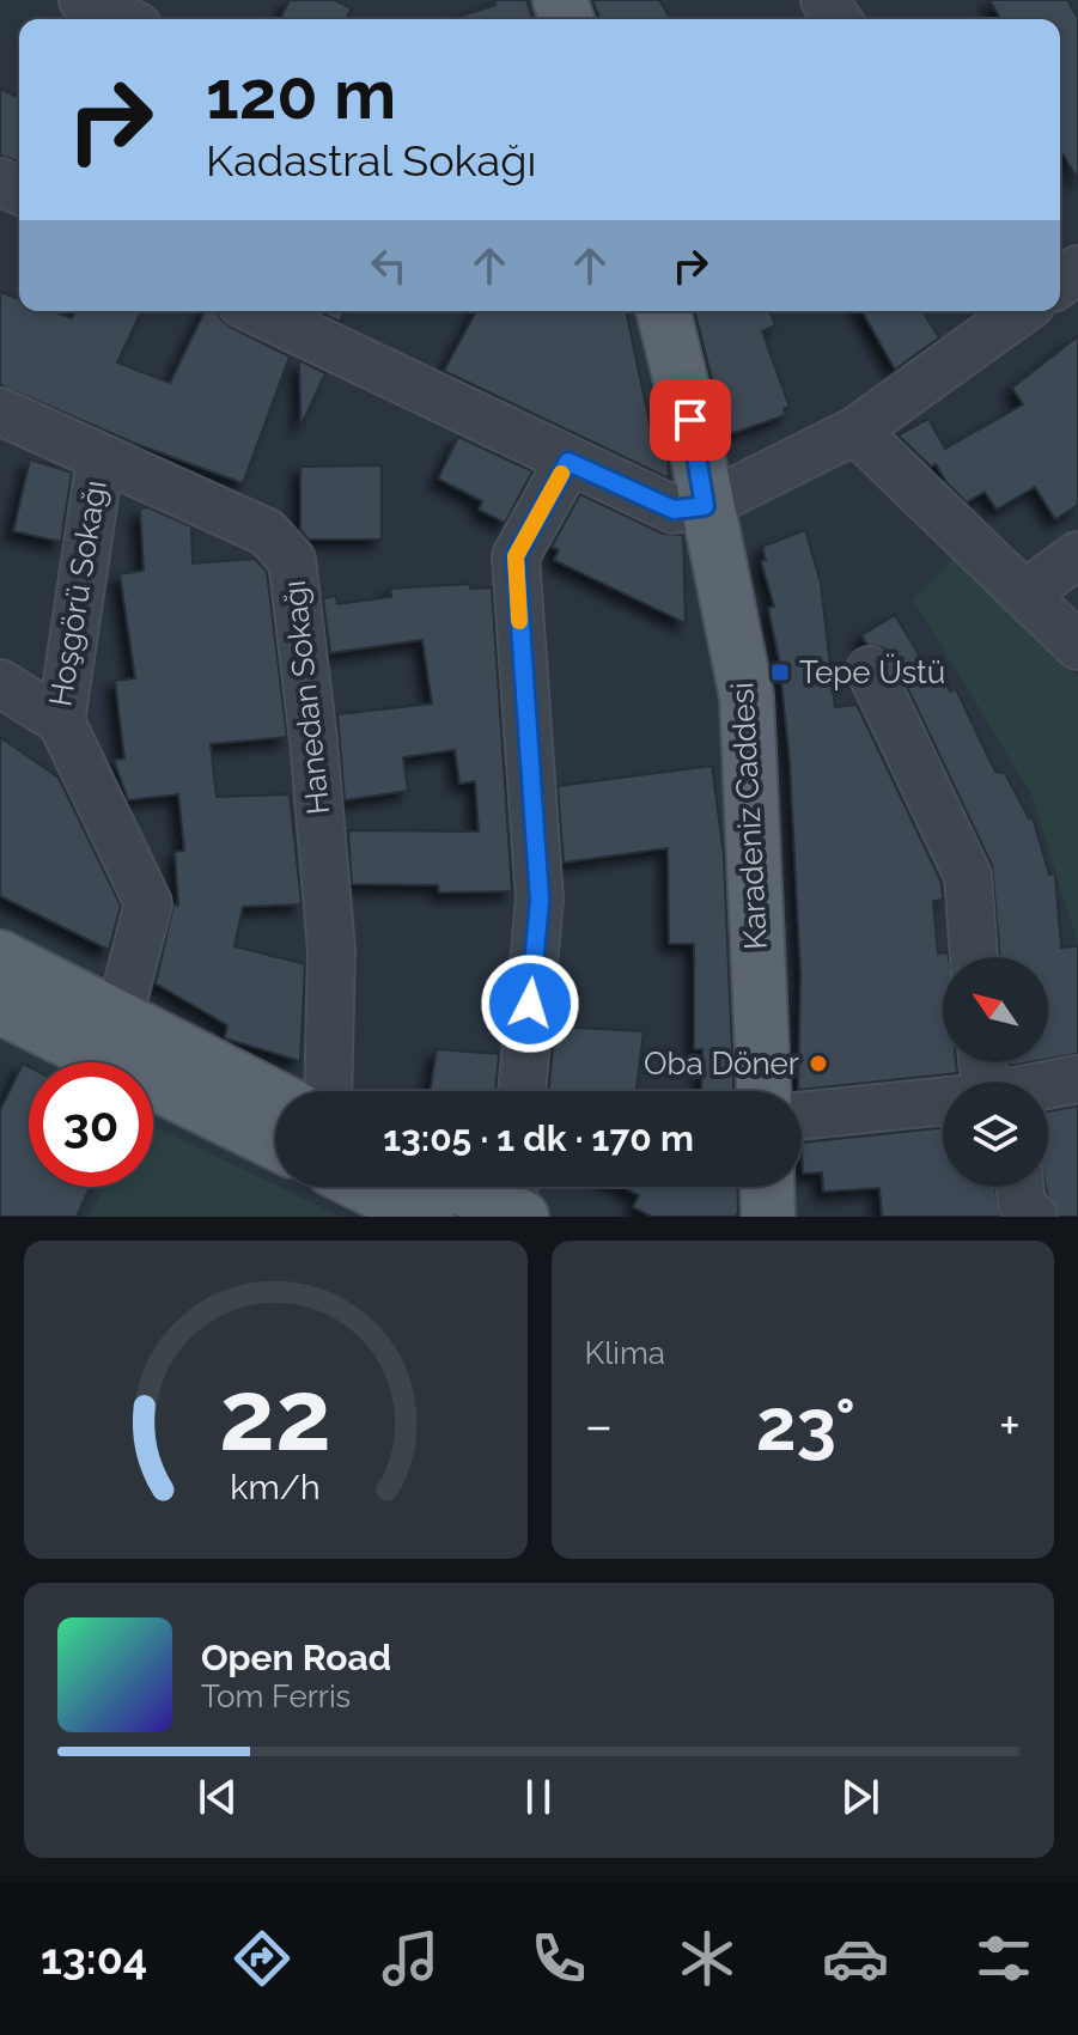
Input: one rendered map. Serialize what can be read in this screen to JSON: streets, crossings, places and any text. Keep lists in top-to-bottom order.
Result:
{
  "streets": {
    "main road": ["Karadeniz Caddesi"],
    "street": ["Hoşgörü Sokağı", "Hanedan Sokağı"]
  },
  "crossings": [
    ["Hoşgörü Sokağı", "Hanedan Sokağı"]
  ],
  "places": {
    "transit": ["Tepe Üstü"],
    "other": ["Oba Döner"]
  },
  "north": "top left",
  "page": {
    "turn": ["120 m", "Kadastral Sokağı"],
    "limit": "30",
    "trip": "13:05 · 1 dk · 170 m",
    "tile": "Klima",
    "heat": ["−", "23°", "+"],
    "song": ["Open Road", "Tom Ferris"],
    "tabs": "13:04",
    "gauge": ["22", "km/h"]
  }
}
